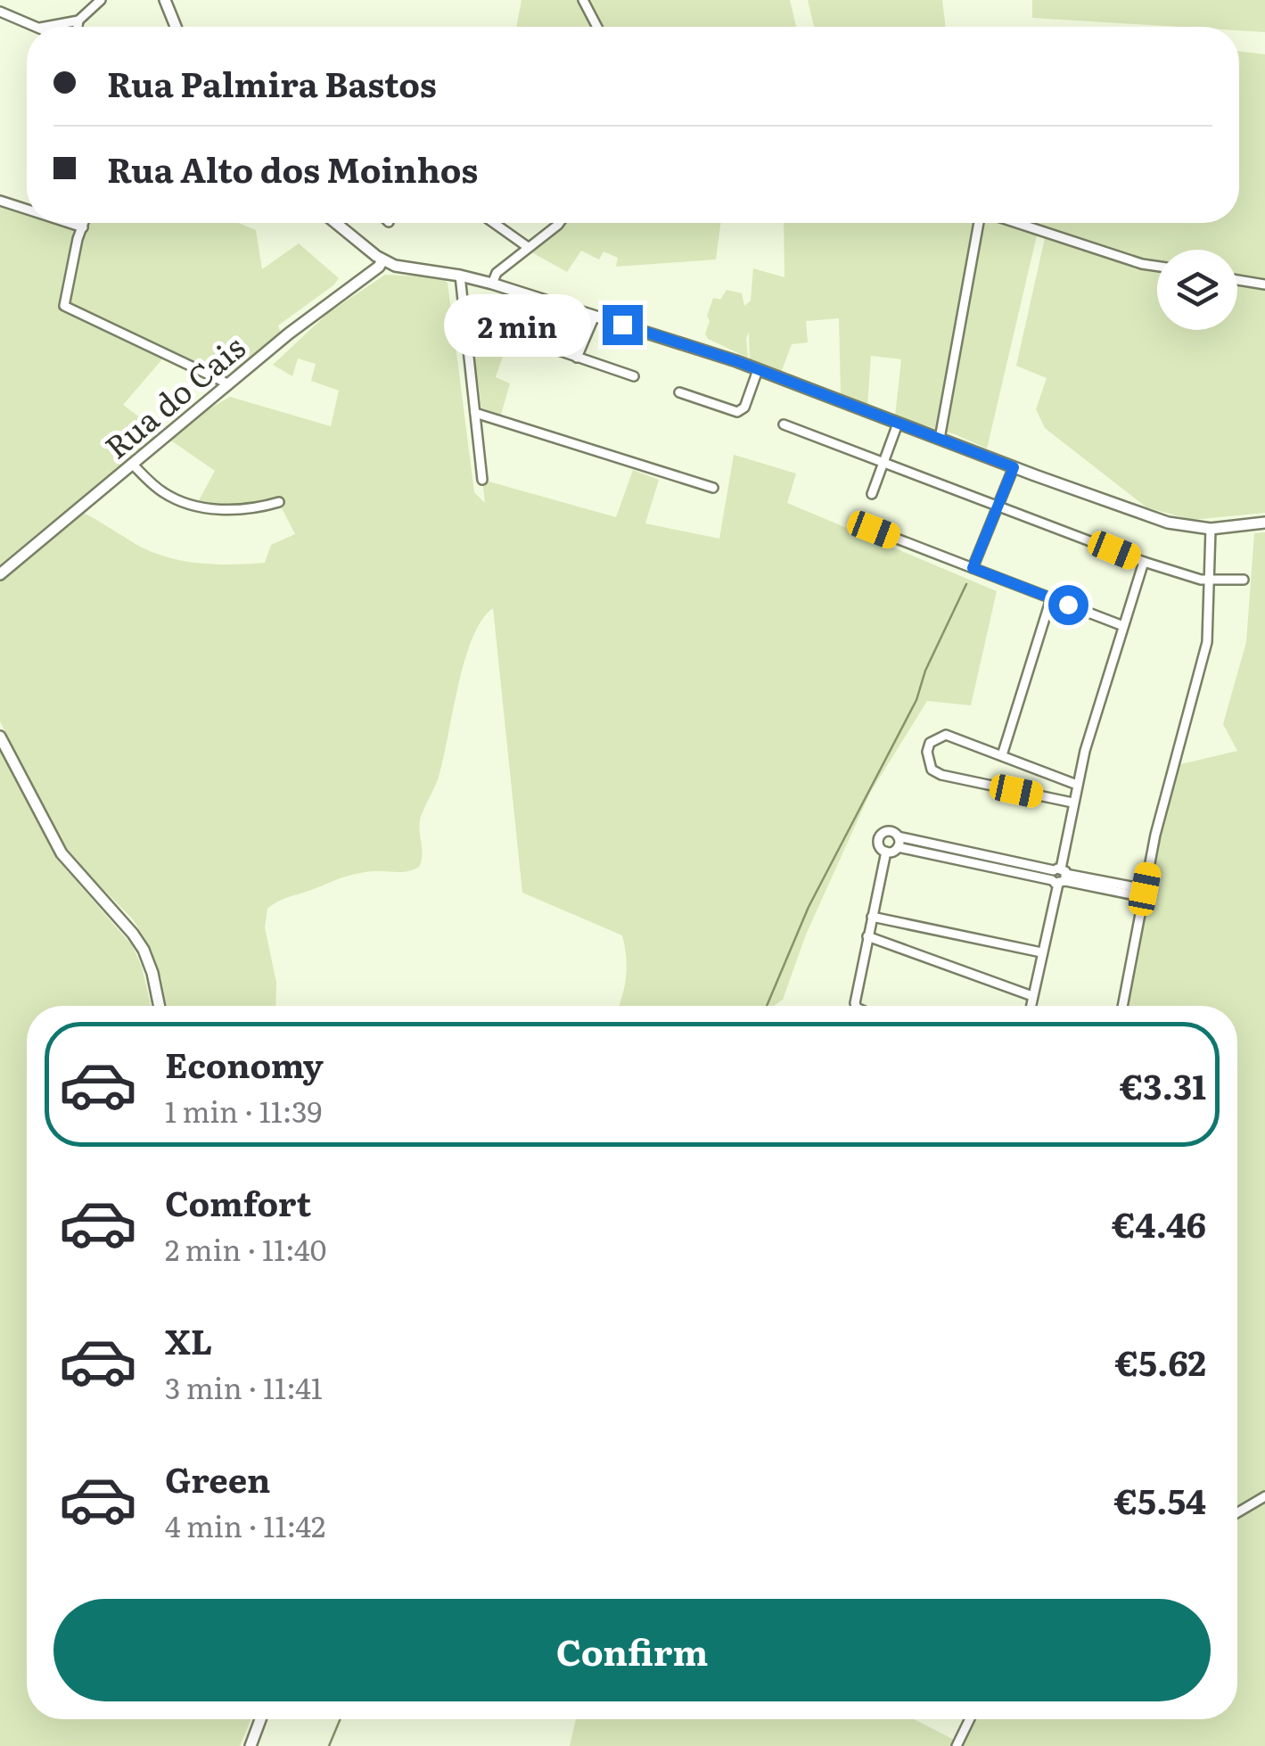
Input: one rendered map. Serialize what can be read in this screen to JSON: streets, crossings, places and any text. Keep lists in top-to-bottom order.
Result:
{
  "streets": {
    "street": ["Rua do Cais"]
  },
  "page": {
    "banner": ["Rua Palmira Bastos", "Rua Alto dos Moinhos"],
    "bubble": "2 min",
    "list": [
      {
        "name": "Economy",
        "note": "1 min · 11:39",
        "value": "€3.31"
      },
      {
        "name": "Comfort",
        "note": "2 min · 11:40",
        "value": "€4.46"
      },
      {
        "name": "XL",
        "note": "3 min · 11:41",
        "value": "€5.62"
      },
      {
        "name": "Green",
        "note": "4 min · 11:42",
        "value": "€5.54"
      }
    ],
    "buttons": "Confirm"
  }
}
